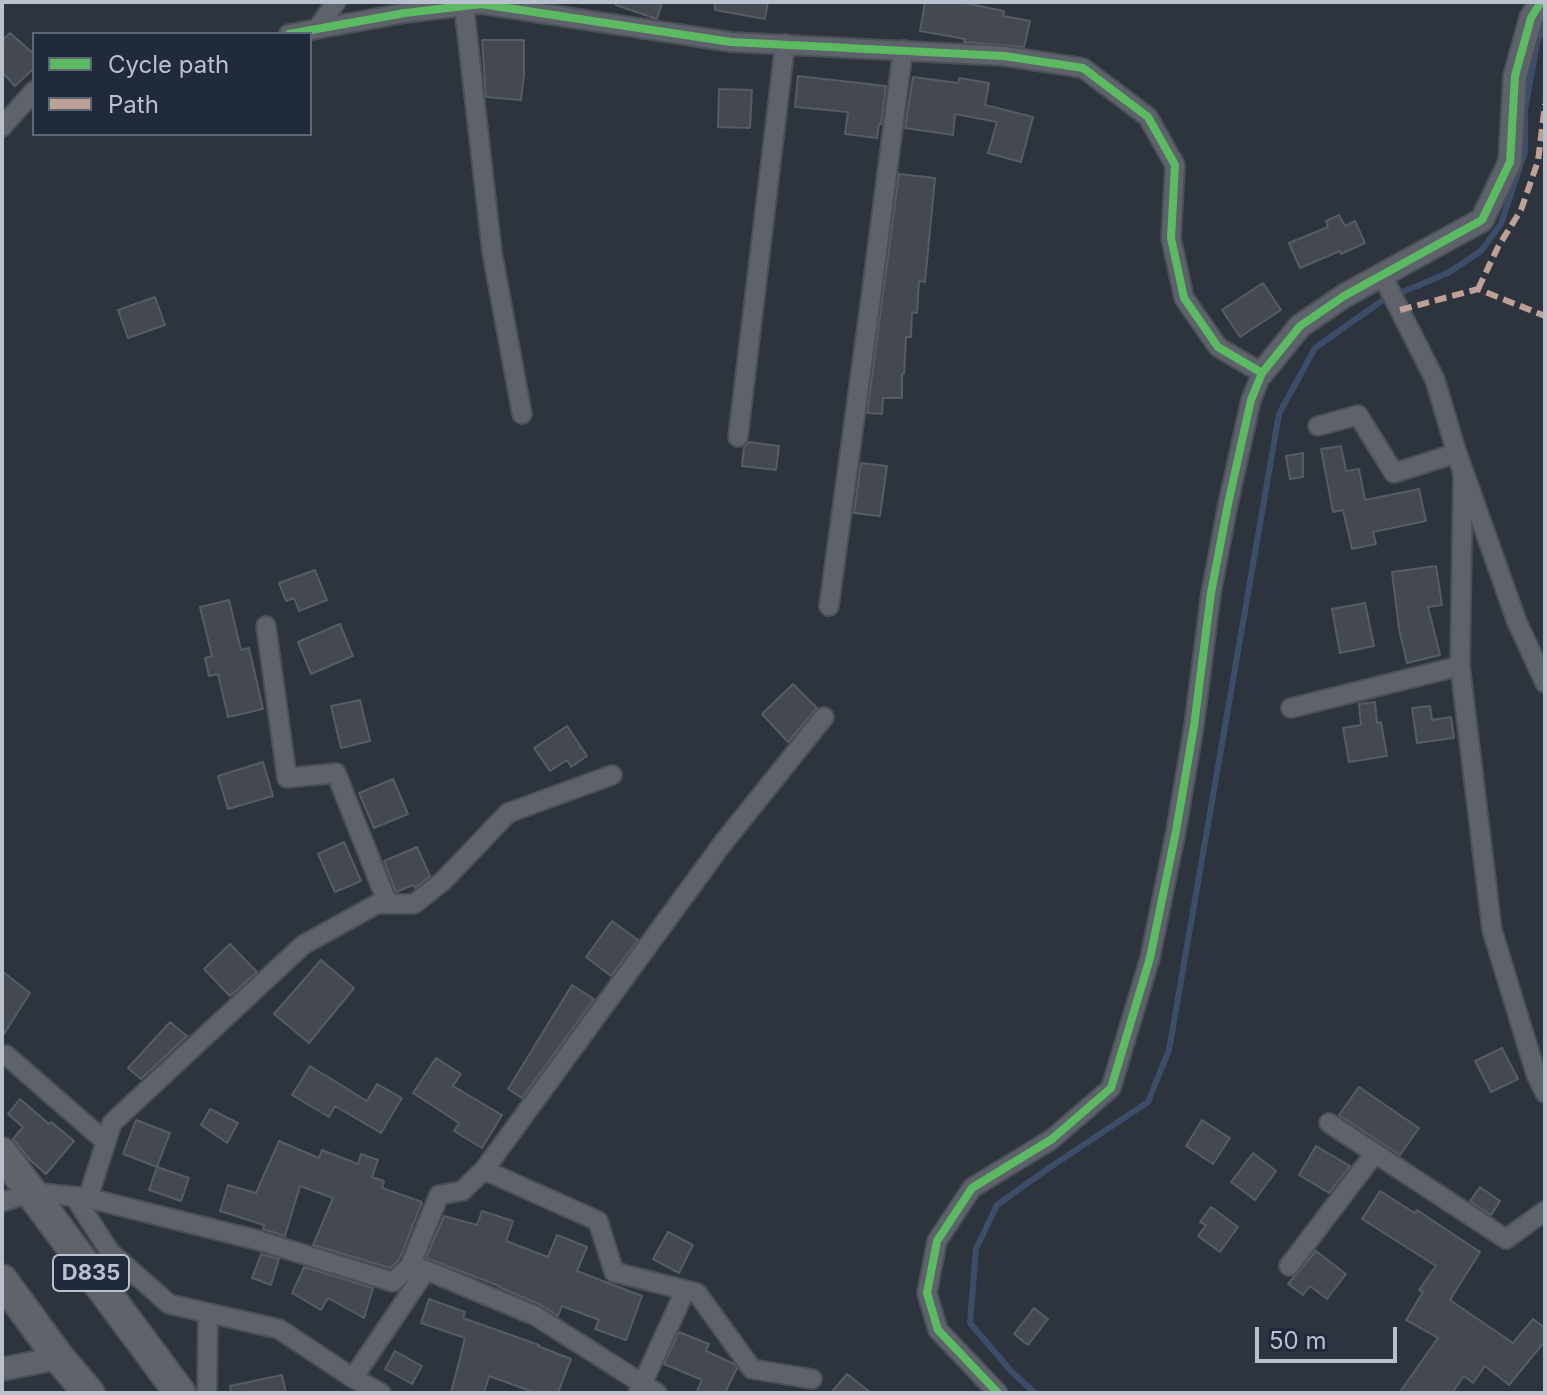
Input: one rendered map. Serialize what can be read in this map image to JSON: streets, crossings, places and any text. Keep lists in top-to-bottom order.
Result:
{
  "streets": {
    "highway": ["D835"]
  },
  "legend": ["Cycle path", "Path"],
  "scale_bar": "50 m"
}
